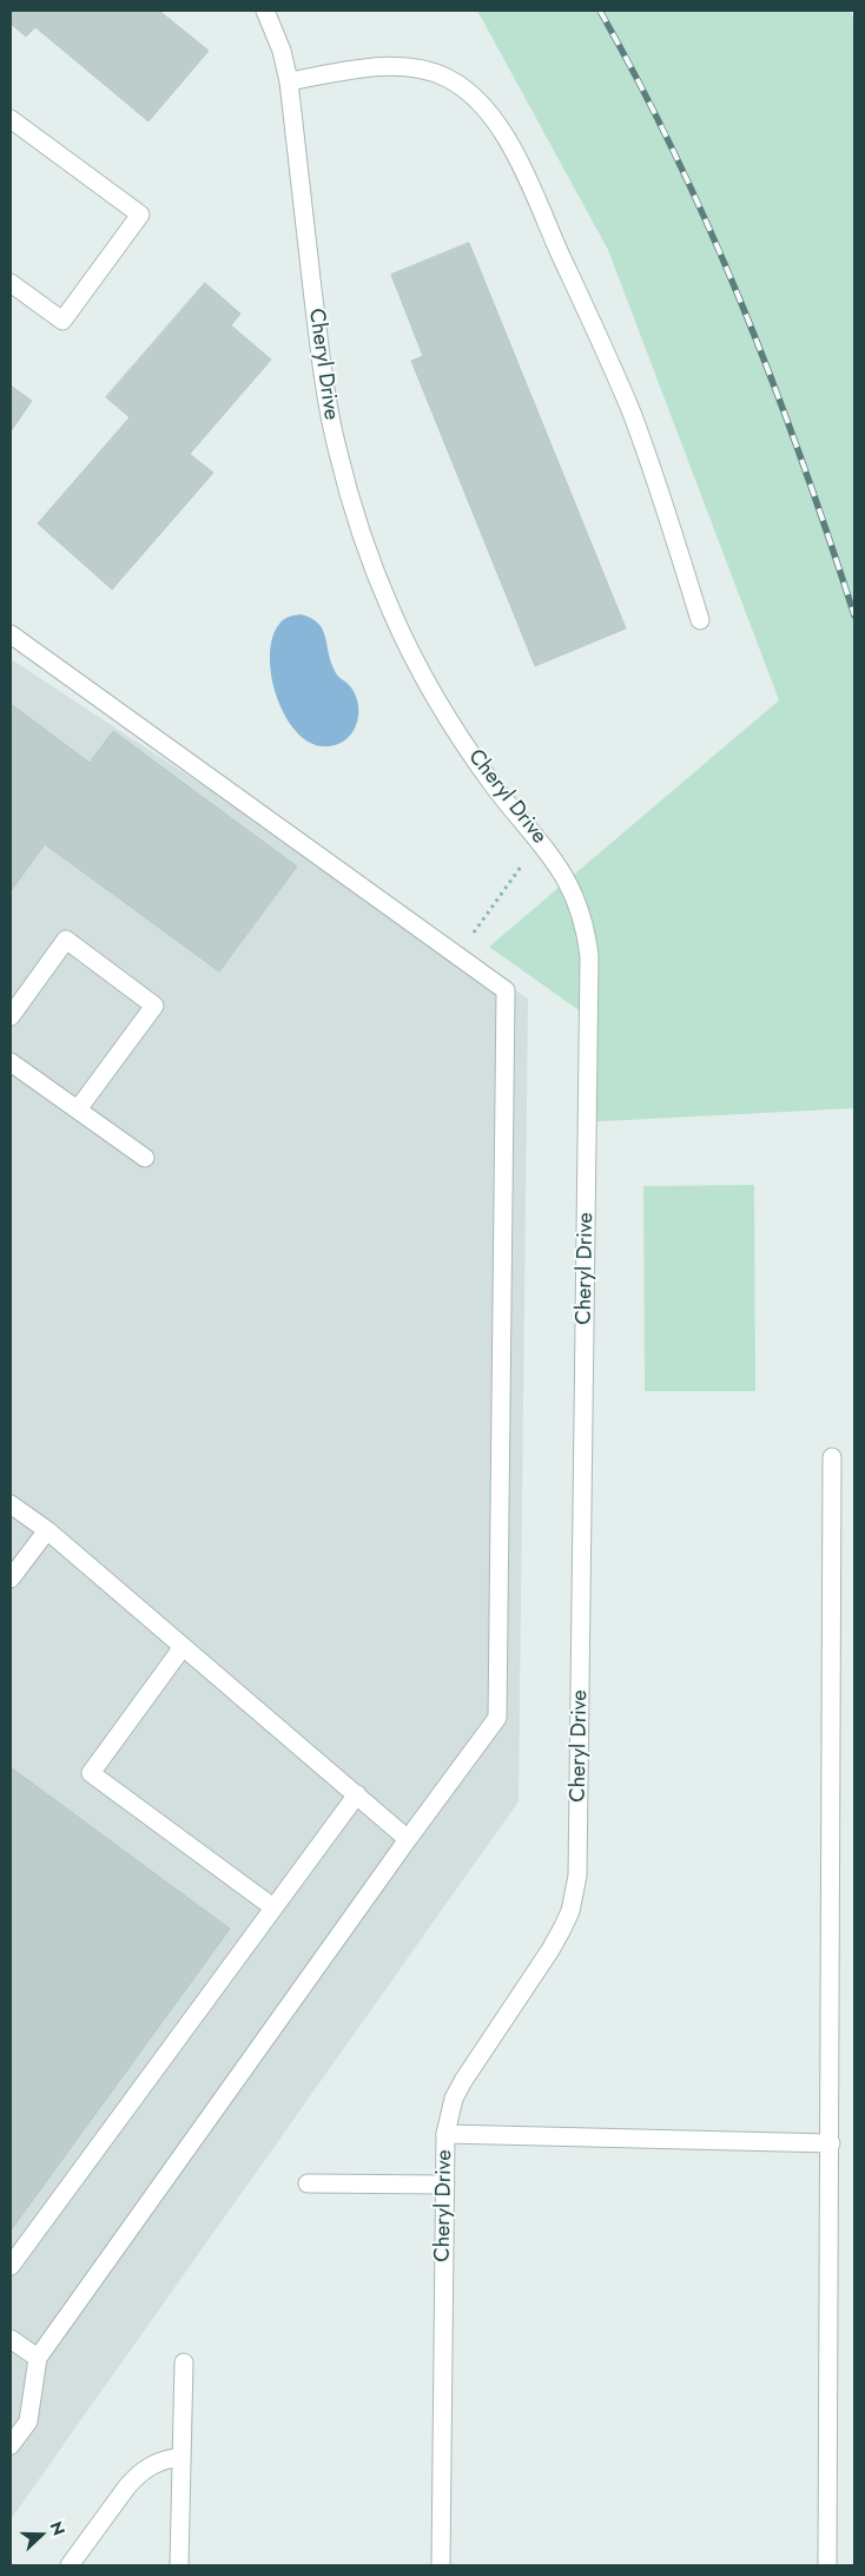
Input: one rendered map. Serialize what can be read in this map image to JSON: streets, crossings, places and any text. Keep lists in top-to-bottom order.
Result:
{
  "streets": {
    "street": ["Cheryl Drive"]
  },
  "north": "right"
}
